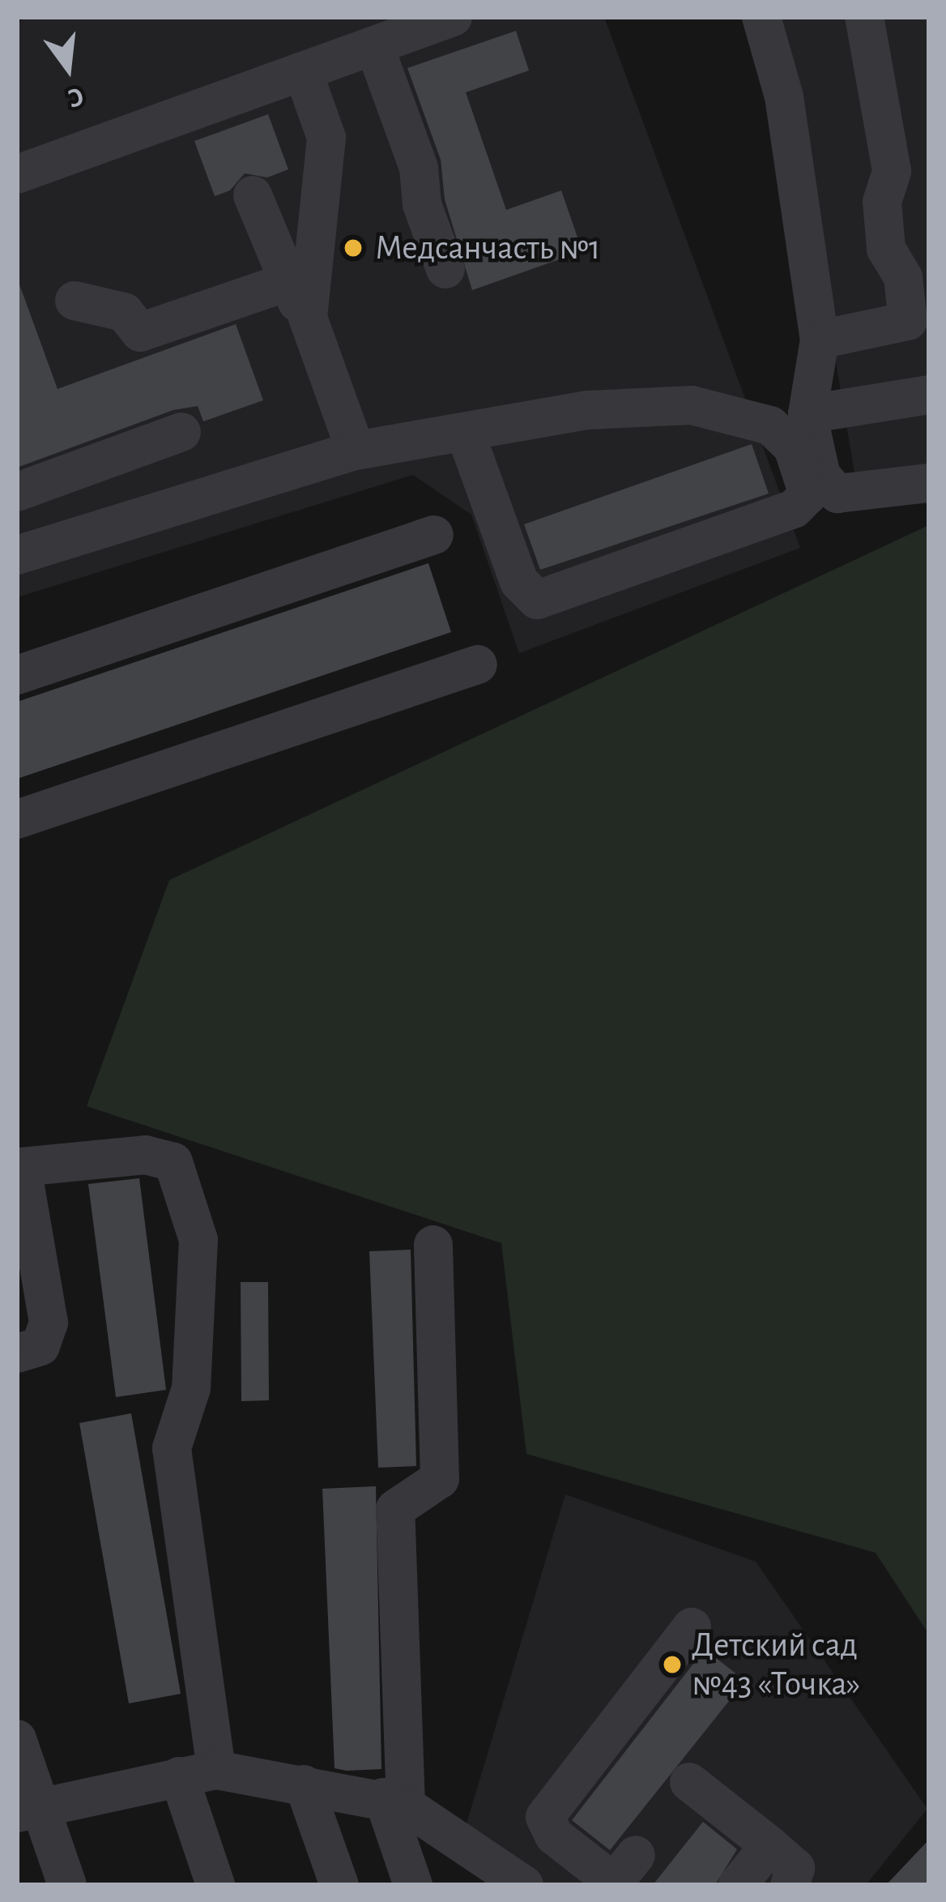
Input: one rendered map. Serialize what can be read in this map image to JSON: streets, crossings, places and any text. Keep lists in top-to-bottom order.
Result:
{
  "places": ["Медсанчасть №1", "Детский сад №43 «Точка»"],
  "north": "bottom"
}
